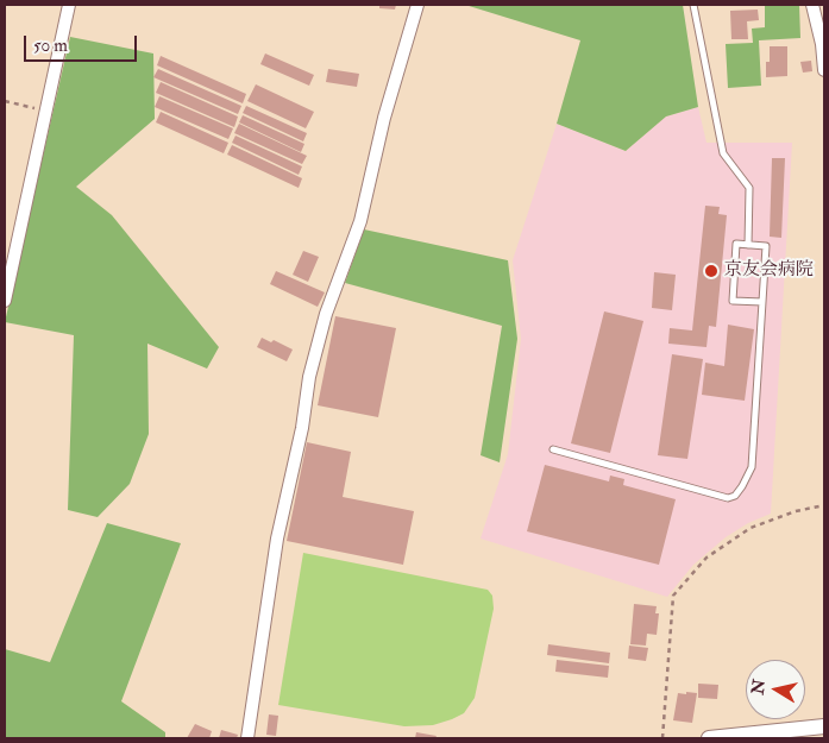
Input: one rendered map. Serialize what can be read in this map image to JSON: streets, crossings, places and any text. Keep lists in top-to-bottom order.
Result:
{
  "places": ["京友会病院"],
  "scale_bar": "50 m",
  "north": "left"
}
